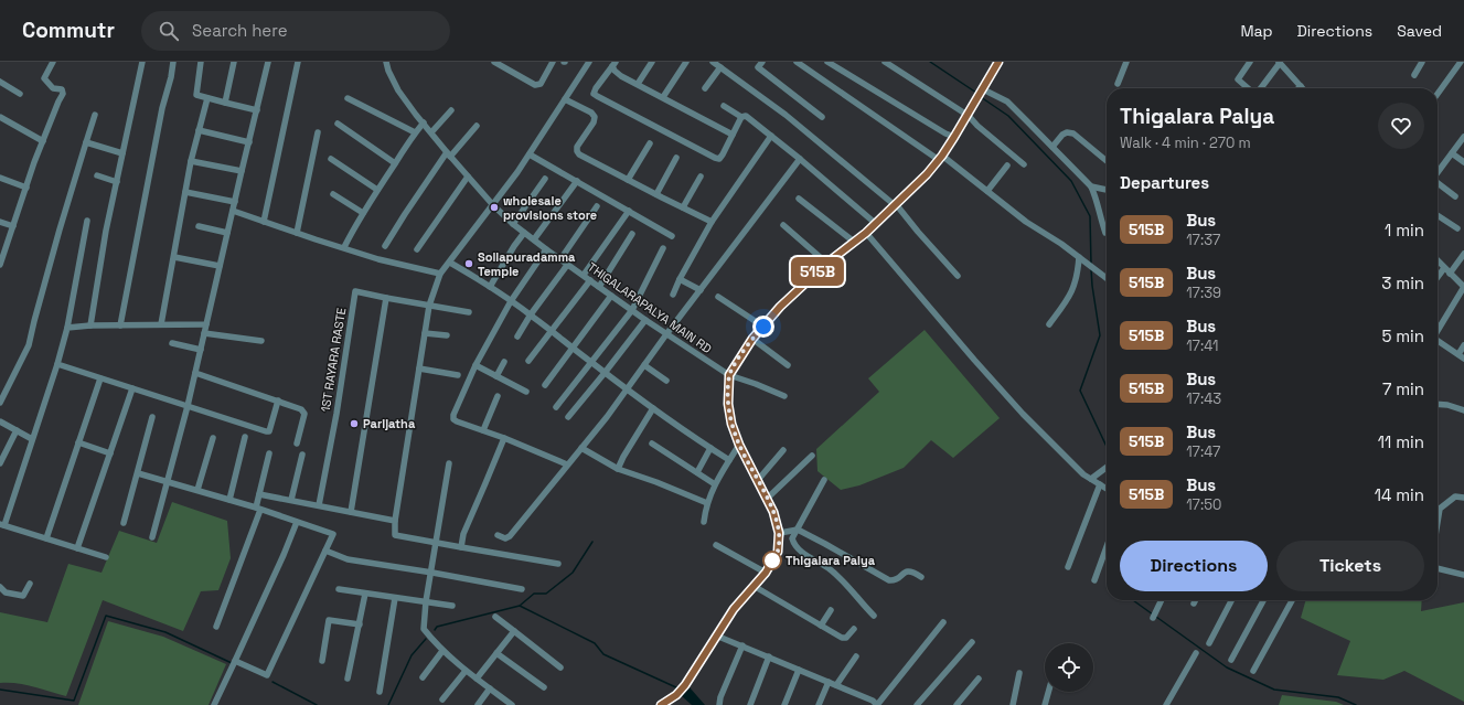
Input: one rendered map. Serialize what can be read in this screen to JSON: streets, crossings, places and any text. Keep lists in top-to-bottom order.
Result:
{
  "streets": {
    "street": ["THIGALARAPALYA MAIN RD", "1ST RAYARA RASTE"]
  },
  "places": [
    "wholesale provisions store",
    "Sollapuradamma Temple",
    "Parijatha",
    "Thigalara Palya"
  ],
  "lines": ["bus line 515B"],
  "page": {
    "header": "Commutr",
    "search": "Search here",
    "nav": ["Map", "Directions", "Saved"],
    "on_map": "515B",
    "heading": [
      ["Thigalara Palya", "Walk · 4 min · 270 m"],
      "Departures"
    ],
    "list": [
      {
        "mark": "515B",
        "name": "Bus",
        "note": "17:37",
        "value": "1 min"
      },
      {
        "mark": "515B",
        "name": "Bus",
        "note": "17:39",
        "value": "3 min"
      },
      {
        "mark": "515B",
        "name": "Bus",
        "note": "17:41",
        "value": "5 min"
      },
      {
        "mark": "515B",
        "name": "Bus",
        "note": "17:43",
        "value": "7 min"
      },
      {
        "mark": "515B",
        "name": "Bus",
        "note": "17:47",
        "value": "11 min"
      },
      {
        "mark": "515B",
        "name": "Bus",
        "note": "17:50",
        "value": "14 min"
      }
    ],
    "buttons": ["Directions", "Tickets"]
  }
}
